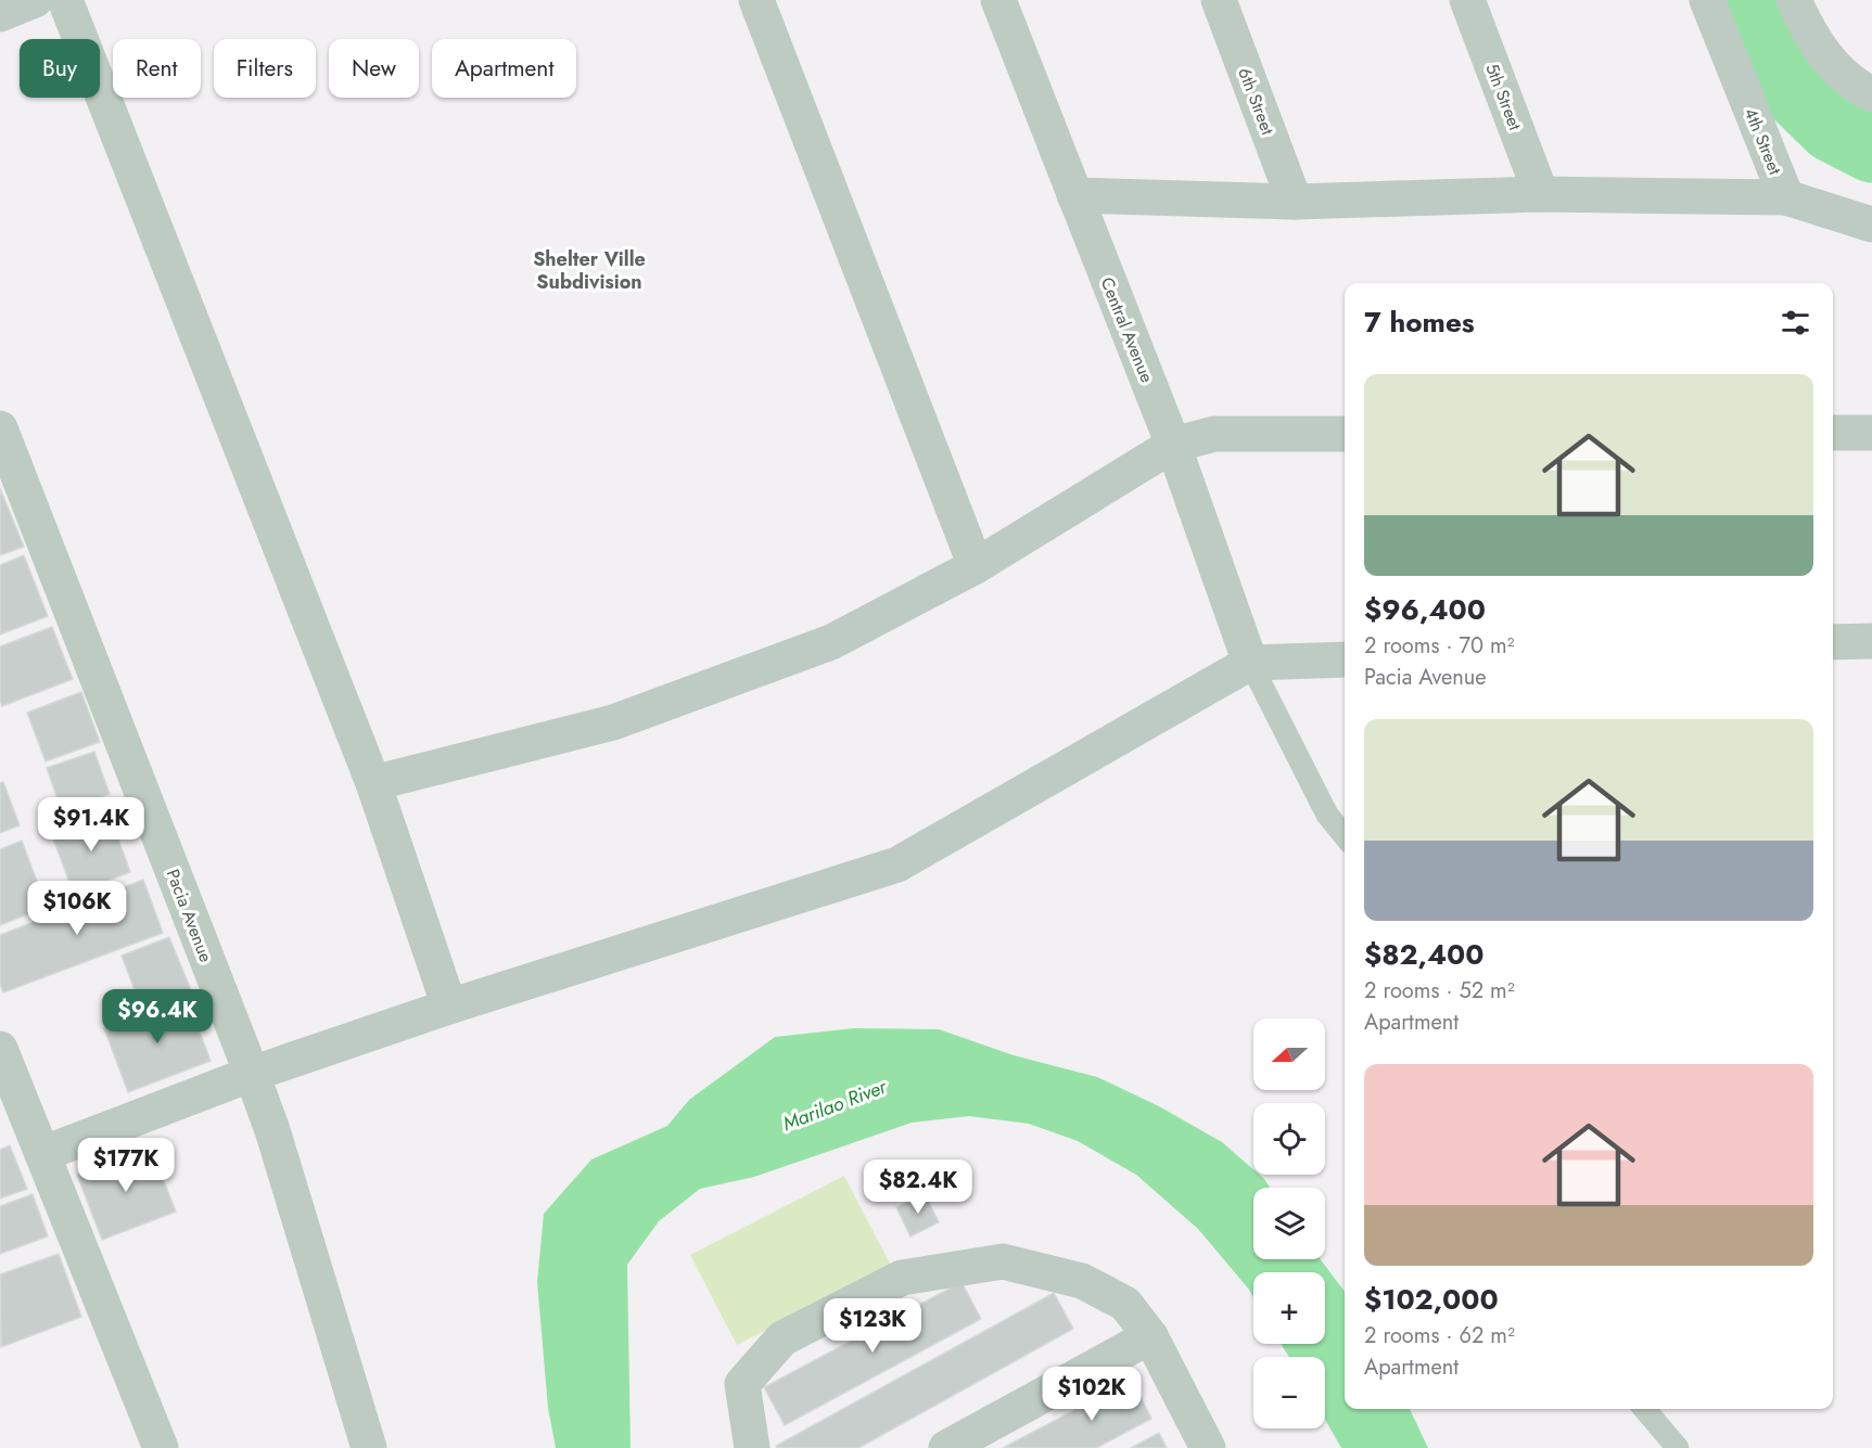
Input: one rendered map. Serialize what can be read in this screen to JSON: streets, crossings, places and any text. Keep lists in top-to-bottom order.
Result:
{
  "streets": {
    "street": [
      "5th Street",
      "6th Street",
      "4th Street",
      "Central Avenue",
      "Pacia Avenue"
    ]
  },
  "districts": ["Shelter Ville Subdivision"],
  "water": ["Marilao River"],
  "north": "left",
  "page": {
    "chip": [
      "Buy",
      "Rent",
      "Filters",
      "New",
      "Apartment"
    ],
    "heading": "7 homes",
    "list": [
      {
        "name": "$96,400",
        "note": "2 rooms · 70 m² · Pacia Avenue"
      },
      {
        "name": "$82,400",
        "note": "2 rooms · 52 m² · Apartment"
      },
      {
        "name": "$102,000",
        "note": "2 rooms · 62 m² · Apartment"
      }
    ],
    "price": [
      "$91.4K",
      "$106K",
      "$96.4K",
      "$177K",
      "$82.4K",
      "$123K",
      "$102K"
    ],
    "map_buttons": ["+", "−"]
  }
}
